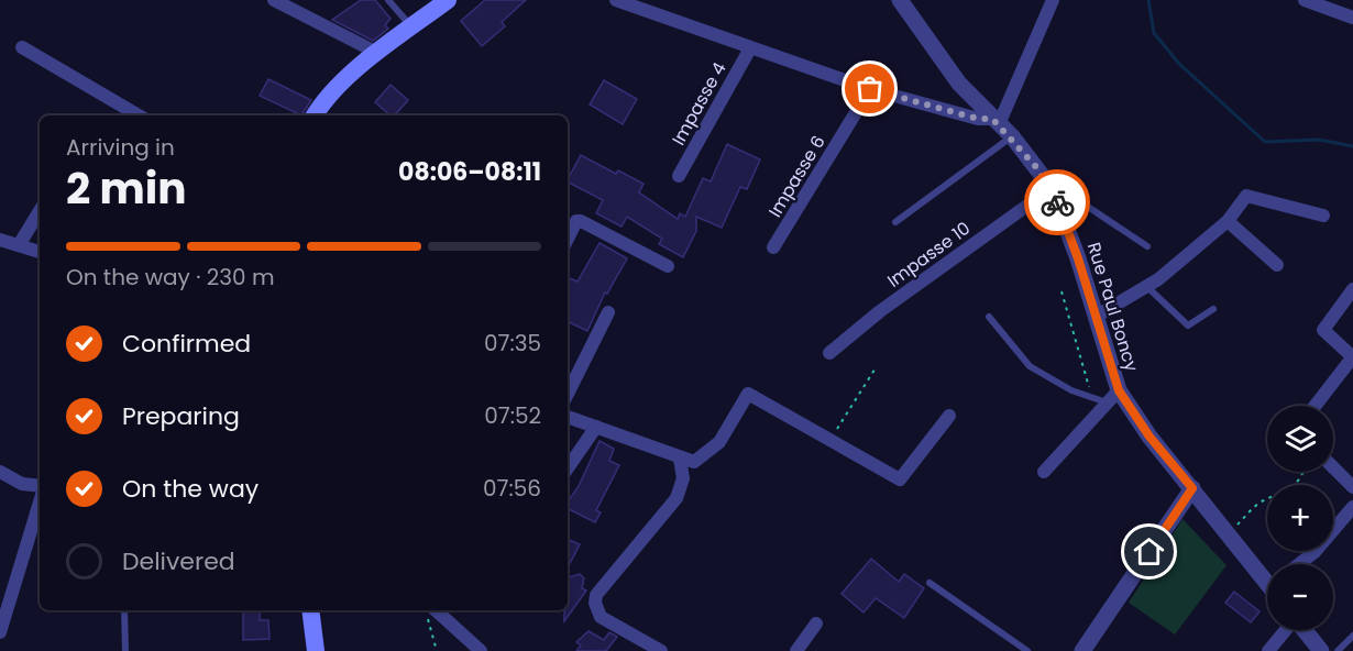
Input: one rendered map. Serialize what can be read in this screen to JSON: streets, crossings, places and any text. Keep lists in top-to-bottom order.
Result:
{
  "streets": {
    "street": [
      "Impasse 4",
      "Impasse 6",
      "Impasse 10",
      "Rue Paul Boncy"
    ]
  },
  "crossings": [
    ["Impasse 10", "Rue Paul Boncy"]
  ],
  "page": {
    "heading": ["2 min", "Arriving in", "08:06–08:11"],
    "bar": "On the way · 230 m",
    "list": [
      ["Confirmed", "07:35"],
      ["Preparing", "07:52"],
      ["On the way", "07:56"],
      "Delivered"
    ],
    "map_buttons": ["+", "−"]
  }
}
